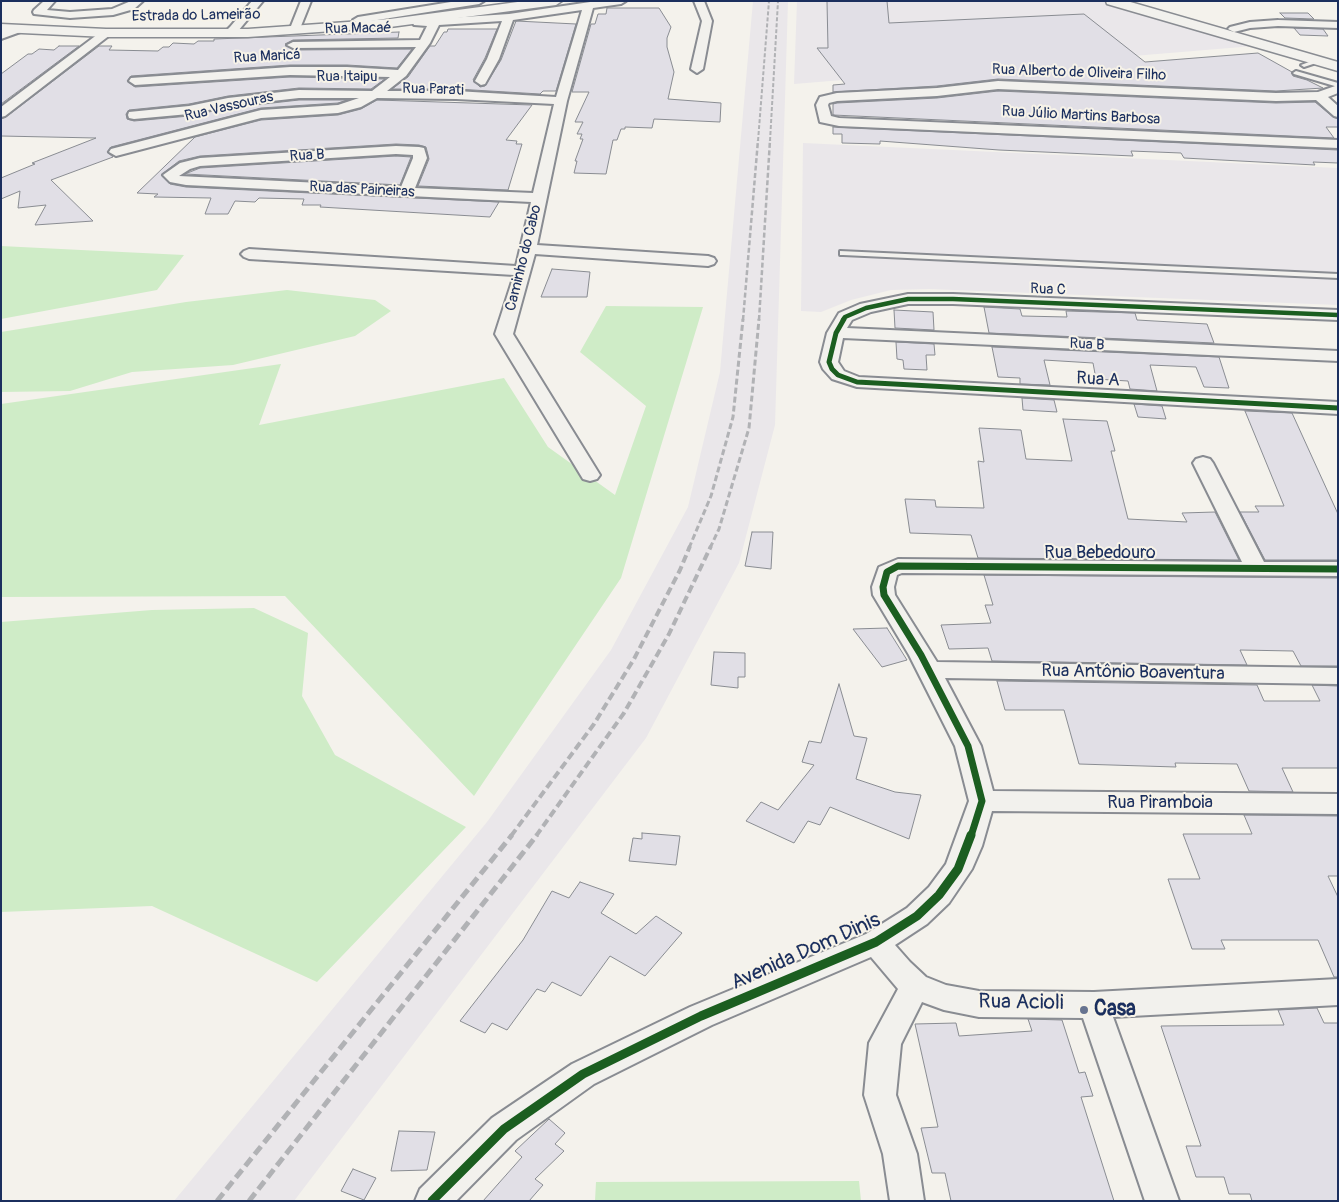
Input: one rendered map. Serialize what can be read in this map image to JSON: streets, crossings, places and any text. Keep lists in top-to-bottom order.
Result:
{
  "streets": {
    "main road": ["Estrada do Lameirão"],
    "street": [
      "Rua Macaé",
      "Rua Maricá",
      "Rua Alberto de Oliveira Filho",
      "Rua Itaipu",
      "Rua Parati",
      "Rua Vassouras",
      "Rua Júlio Martins Barbosa",
      "Rua B",
      "Rua das Paineiras",
      "Caminho do Cabo",
      "Rua C",
      "Rua A",
      "Rua Bebedouro",
      "Rua Antônio Boaventura",
      "Rua Piramboia",
      "Avenida Dom Dinis",
      "Rua Acioli"
    ]
  },
  "crossings": [
    ["Estrada do Lameirão", "Rua Vassouras"],
    ["Estrada do Lameirão", "Caminho do Cabo"],
    ["Rua Macaé", "Rua Vassouras"],
    ["Rua Maricá", "Rua Vassouras"],
    ["Rua Alberto de Oliveira Filho", "Rua Júlio Martins Barbosa"],
    ["Rua Itaipu", "Rua Vassouras"],
    ["Rua Itaipu", "Caminho do Cabo"],
    ["Rua Parati", "Rua Vassouras"],
    ["Rua B", "Rua das Paineiras"],
    ["Rua B", "Rua C"],
    ["Rua das Paineiras", "Caminho do Cabo"],
    ["Rua C", "Rua A"],
    ["Rua Bebedouro", "Rua Antônio Boaventura"],
    ["Rua Piramboia", "Avenida Dom Dinis"],
    ["Avenida Dom Dinis", "Rua Acioli"]
  ],
  "places": ["Casa"]
}
